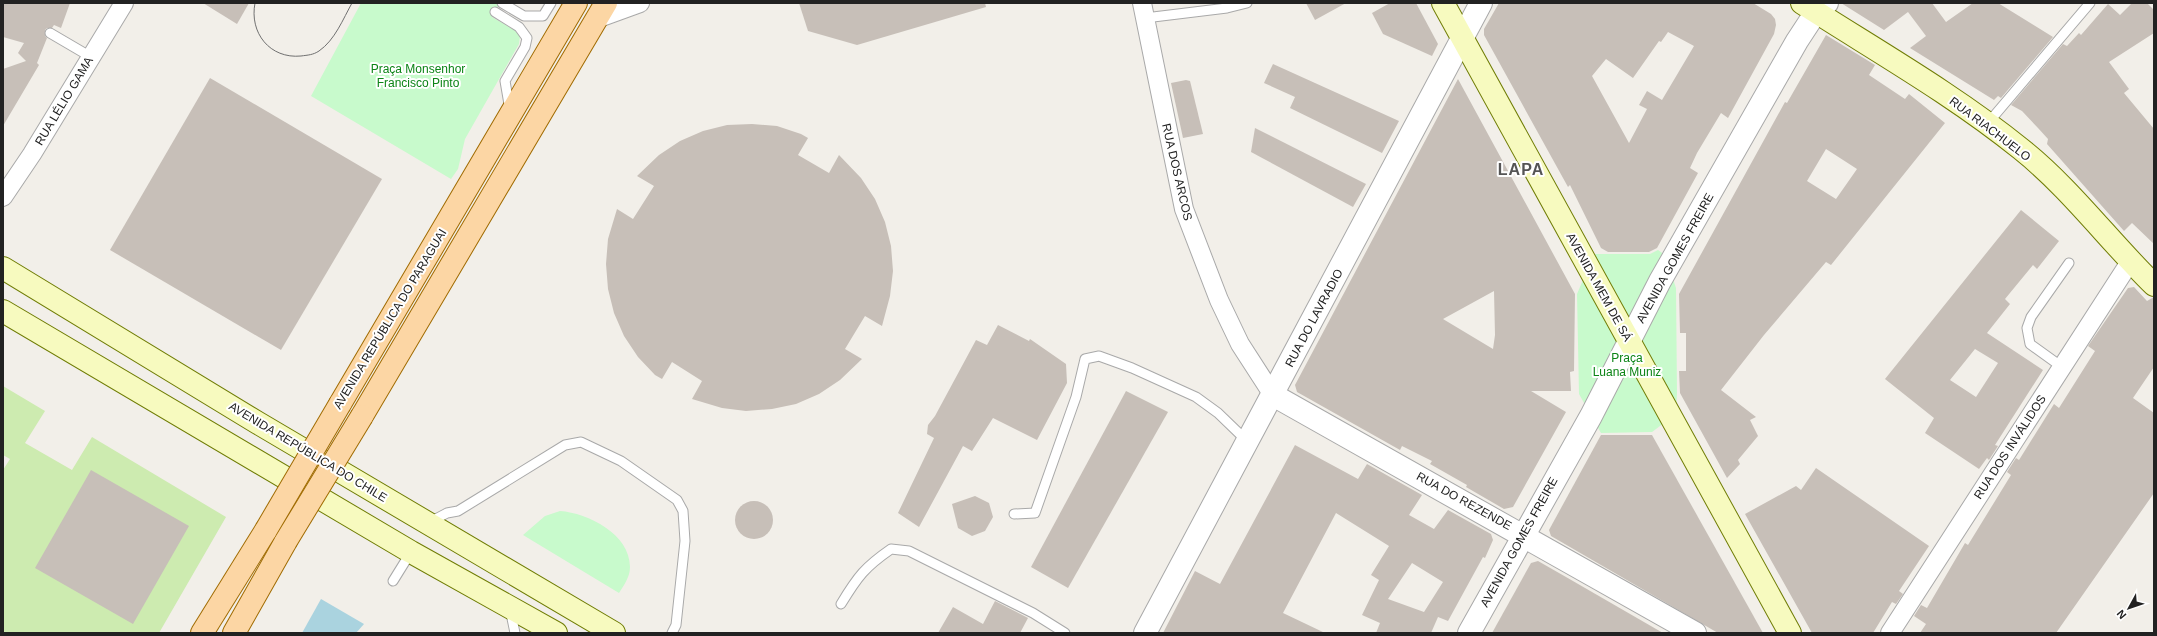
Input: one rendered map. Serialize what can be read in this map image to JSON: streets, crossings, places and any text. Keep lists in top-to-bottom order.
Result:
{
  "streets": {
    "main road": [
      "RUA RIACHUELO",
      "AVENIDA MEM DE SÁ",
      "AVENIDA REPÚBLICA DO PARAGUAI",
      "AVENIDA REPÚBLICA DO CHILE"
    ],
    "street": [
      "RUA LÉLIO GAMA",
      "RUA DOS ARCOS",
      "AVENIDA GOMES FREIRE",
      "RUA DO LAVRADIO",
      "RUA DOS INVÁLIDOS",
      "RUA DO REZENDE"
    ]
  },
  "crossings": [
    ["RUA RIACHUELO", "AVENIDA GOMES FREIRE"],
    ["RUA RIACHUELO", "RUA DOS INVÁLIDOS"],
    ["RUA DOS ARCOS", "RUA DO LAVRADIO"],
    ["RUA DOS ARCOS", "RUA DO REZENDE"],
    ["AVENIDA GOMES FREIRE", "AVENIDA MEM DE SÁ"],
    ["AVENIDA GOMES FREIRE", "RUA DO REZENDE"],
    ["AVENIDA MEM DE SÁ", "RUA DO LAVRADIO"],
    ["RUA DO LAVRADIO", "RUA DO REZENDE"]
  ],
  "districts": ["LAPA"],
  "parks": ["Praça Monsenhor Francisco Pinto", "Praça Luana Muniz"],
  "north": "bottom left"
}
